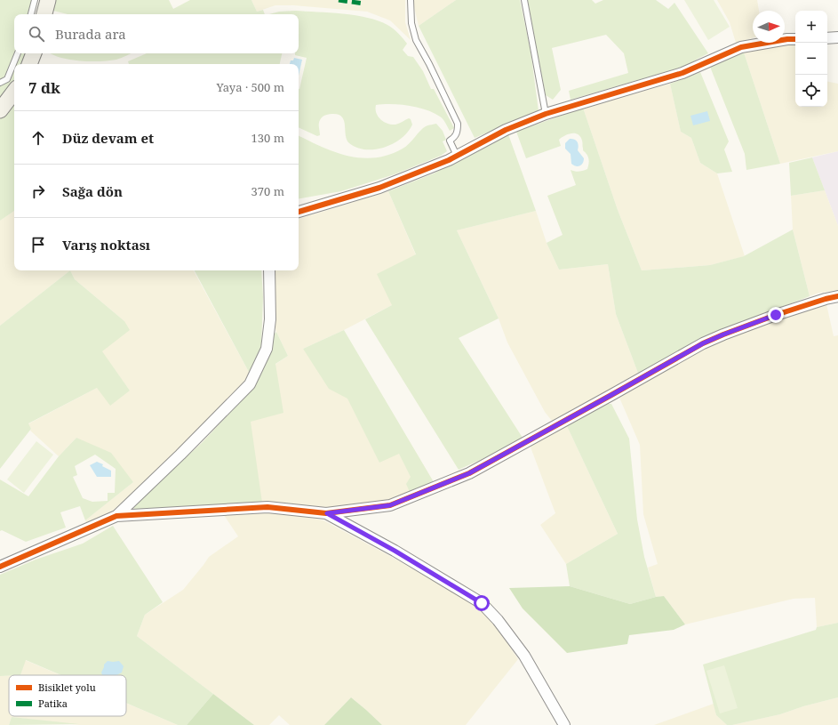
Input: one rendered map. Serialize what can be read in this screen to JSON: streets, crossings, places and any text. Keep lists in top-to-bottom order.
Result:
{
  "legend": ["Bisiklet yolu", "Patika"],
  "north": "right",
  "page": {
    "map_buttons": ["+", "−"],
    "search": "Burada ara",
    "heading": ["7 dk", "Yaya · 500 m"],
    "list": [
      ["Düz devam et", "130 m"],
      ["Sağa dön", "370 m"],
      "Varış noktası"
    ]
  }
}
